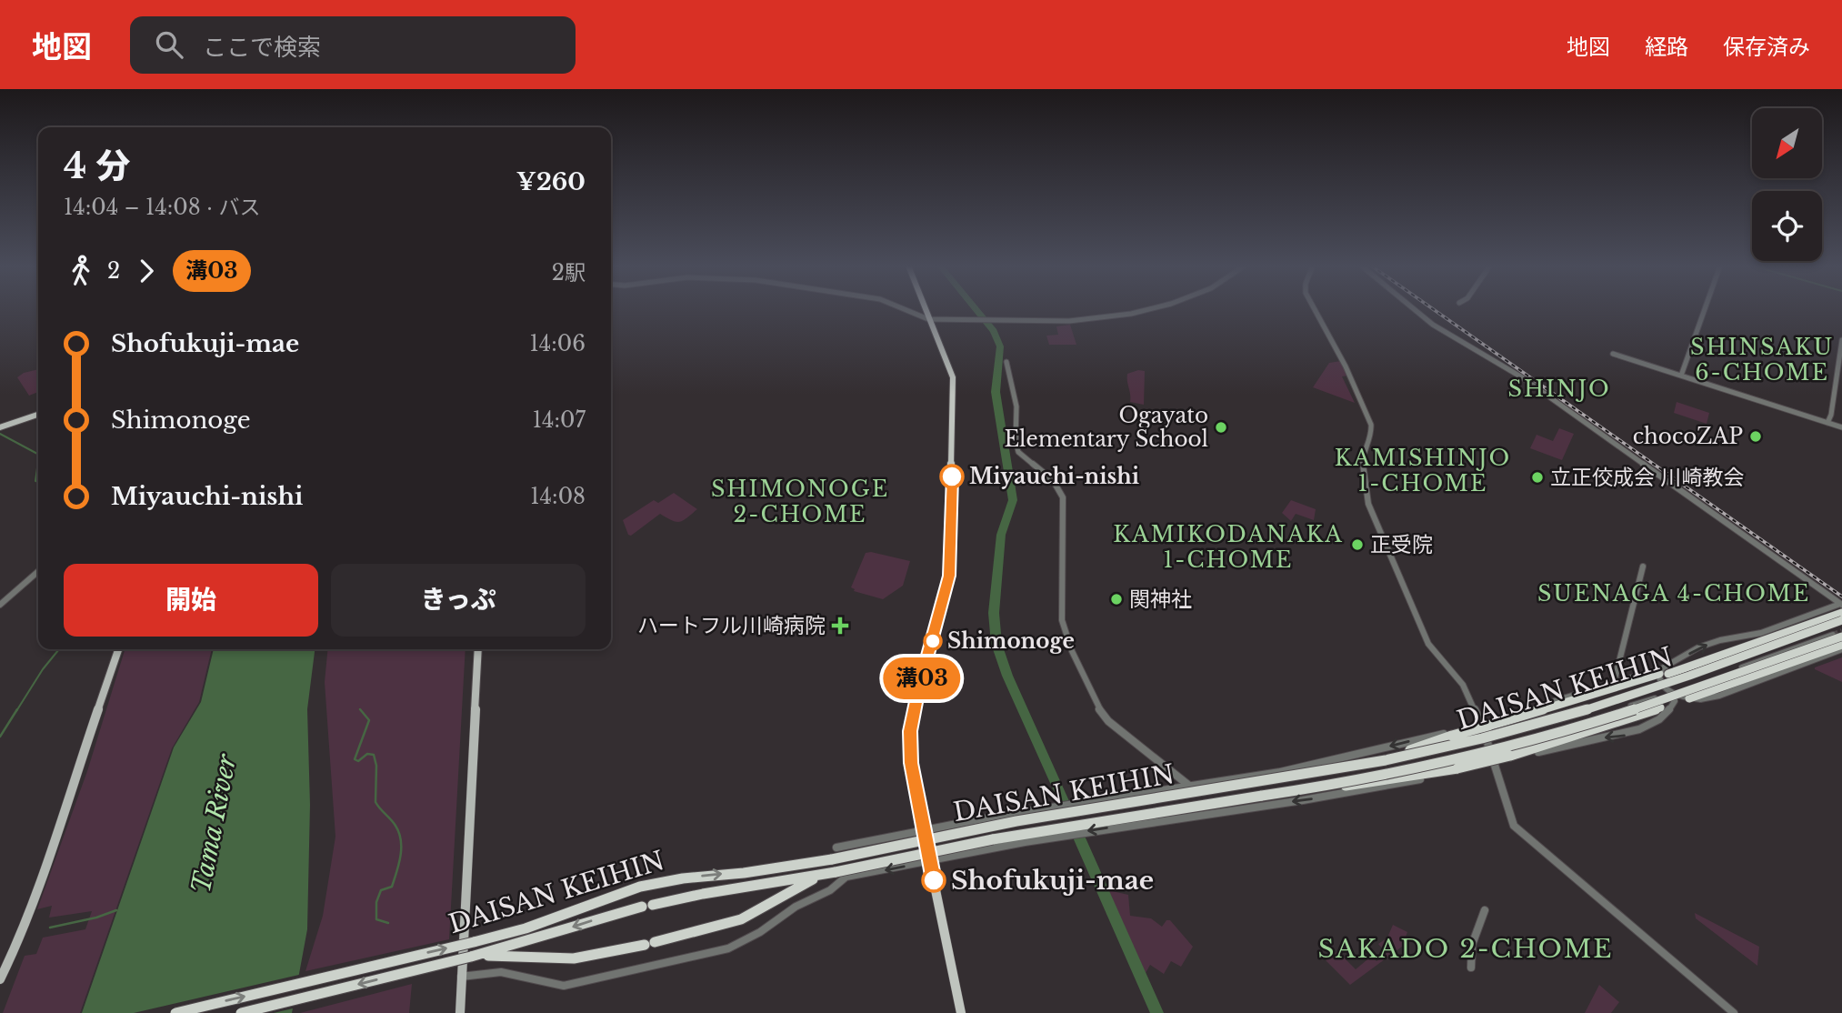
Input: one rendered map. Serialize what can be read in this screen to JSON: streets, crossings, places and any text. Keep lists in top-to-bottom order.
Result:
{
  "streets": {
    "highway": ["DAISAN KEIHIN"]
  },
  "districts": [
    "SHINSAKU 6-CHOME",
    "SHINJO",
    "KAMISHINJO 1-CHOME",
    "SHIMONOGE 2-CHOME",
    "KAMIKODANAKA 1-CHOME",
    "SUENAGA 4-CHOME",
    "SAKADO 2-CHOME"
  ],
  "water": ["Tama River"],
  "places": {
    "other": [
      "Ogayato Elementary School",
      "chocoZAP",
      "Miyauchi-nishi",
      "立正佼成会 川崎教会",
      "正受院",
      "関神社",
      "Shimonoge",
      "Shofukuji-mae"
    ],
    "health": ["ハートフル川崎病院"]
  },
  "lines": ["bus line 溝03"],
  "north": "bottom left",
  "page": {
    "header": "地図",
    "search": "ここで検索",
    "nav": ["地図", "経路", "保存済み"],
    "on_map": "溝03",
    "heading": ["4 分", "14:04 – 14:08 · バス", "¥260"],
    "legs": ["2", "溝03", "2駅"],
    "list": [
      {
        "name": "Shofukuji-mae",
        "value": "14:06"
      },
      {
        "name": "Shimonoge",
        "value": "14:07"
      },
      {
        "name": "Miyauchi-nishi",
        "value": "14:08"
      }
    ],
    "buttons": ["開始", "きっぷ"]
  }
}
